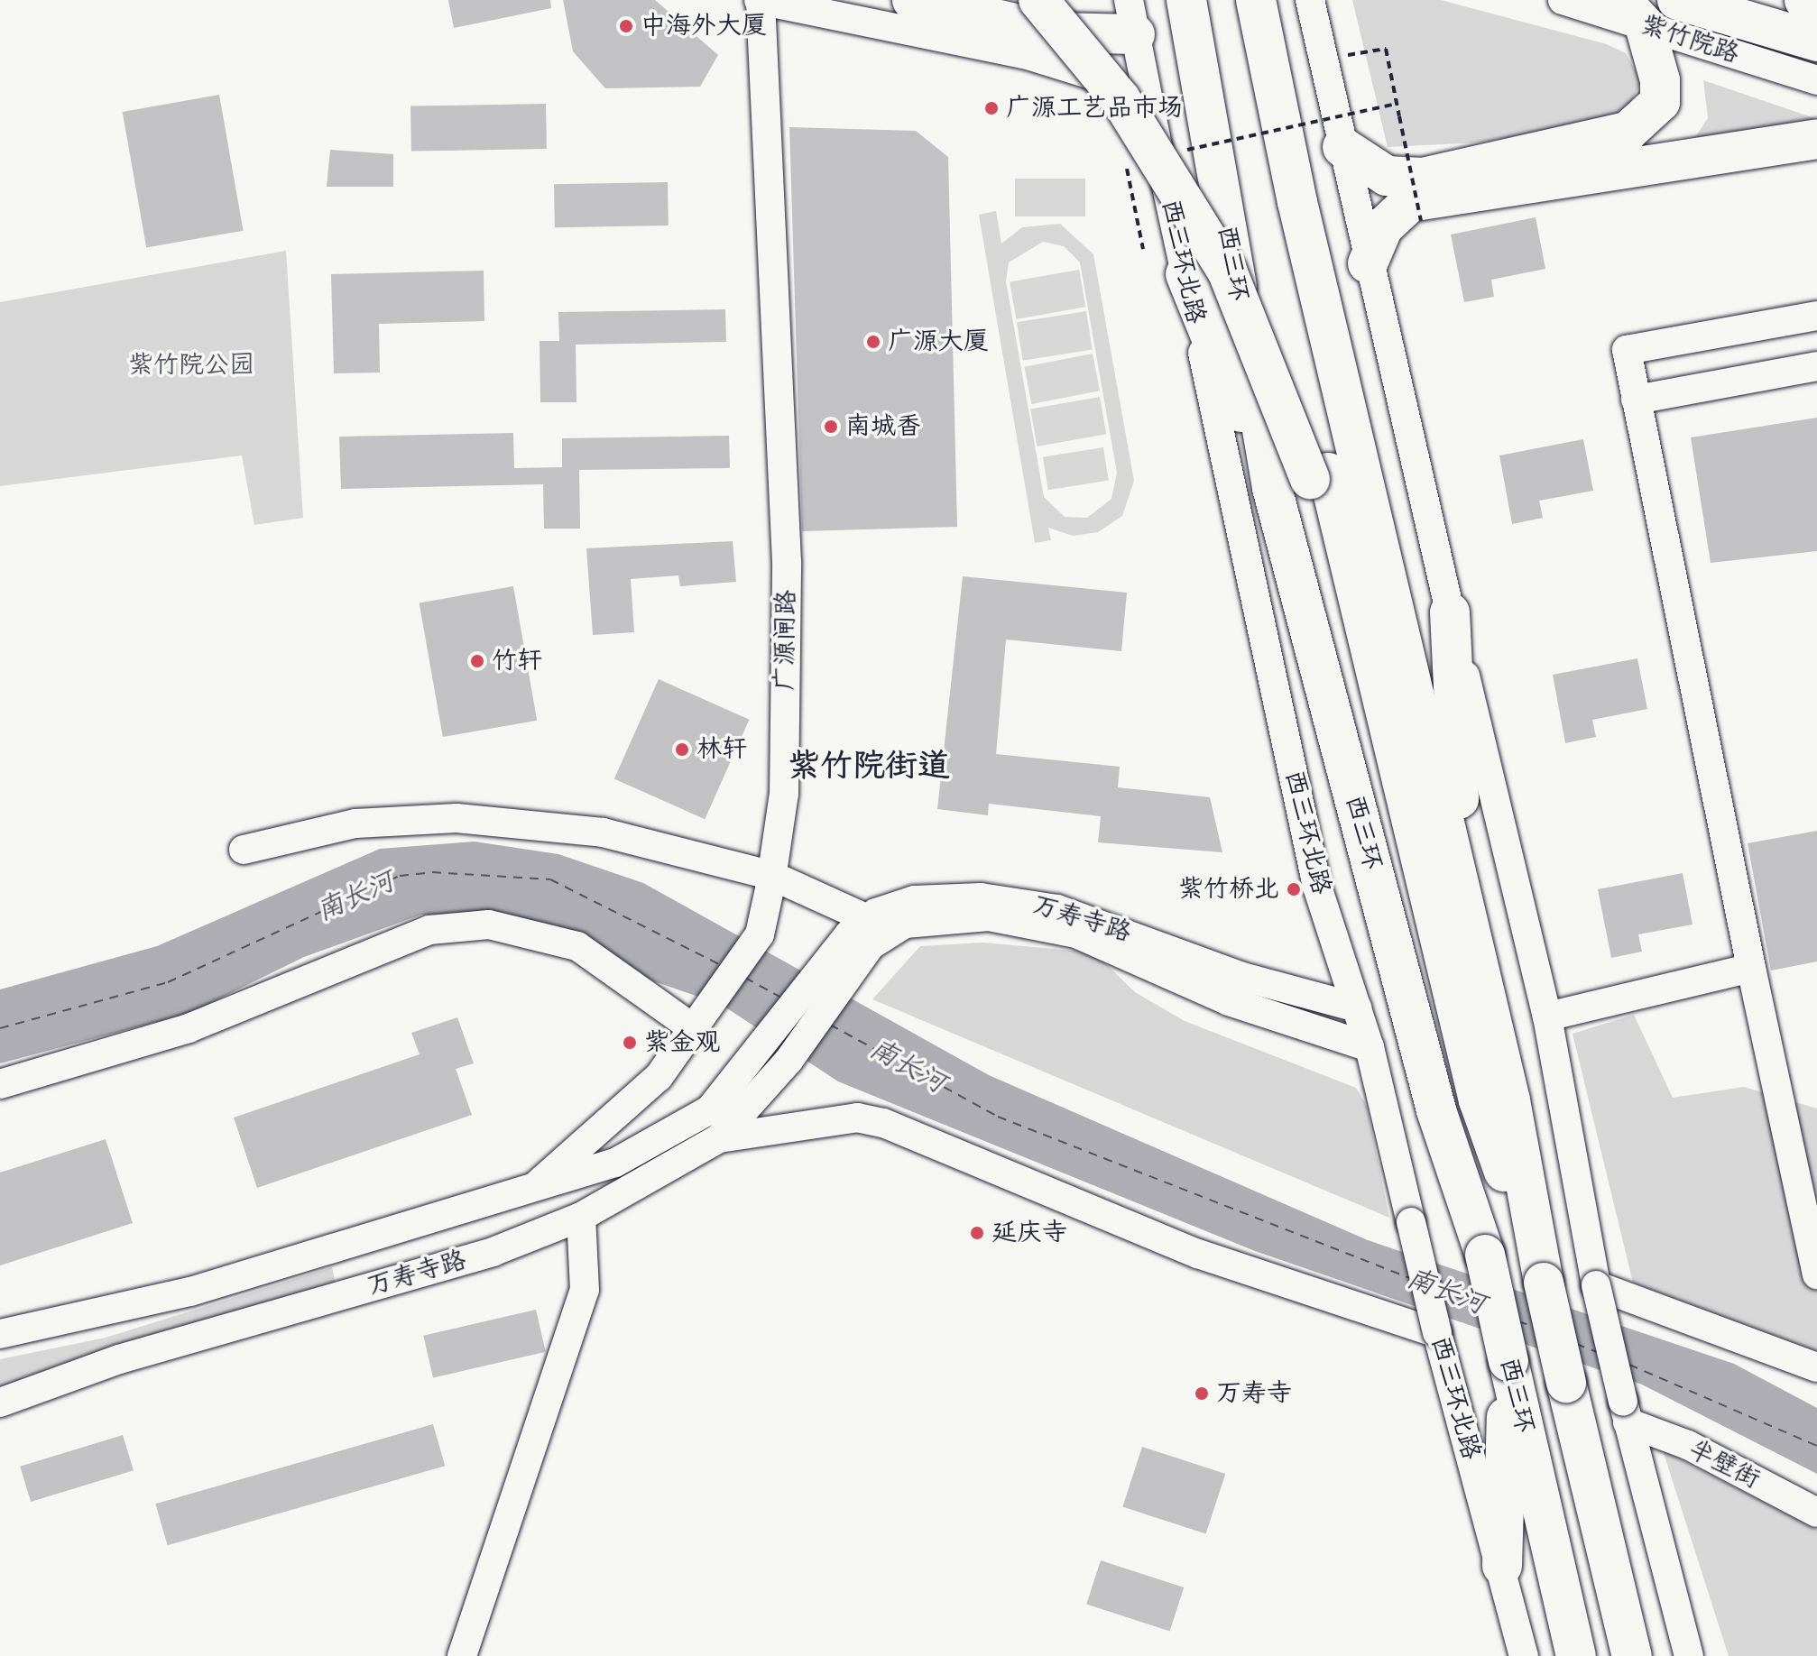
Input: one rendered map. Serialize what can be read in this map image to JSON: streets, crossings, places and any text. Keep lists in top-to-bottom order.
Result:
{
  "streets": {
    "highway": ["紫竹院路", "西三环"],
    "street": [
      "西三环北路",
      "广源闸路",
      "万寿寺路",
      "半壁街"
    ]
  },
  "crossings": [
    ["西三环北路", "万寿寺路"],
    ["广源闸路", "万寿寺路"]
  ],
  "districts": ["紫竹院街道"],
  "water": ["南长河"],
  "parks": ["紫竹院公园"],
  "places": [
    "中海外大厦",
    "广源工艺品市场",
    "广源大厦",
    "南城香",
    "竹轩",
    "林轩",
    "紫竹桥北",
    "紫金观",
    "延庆寺",
    "万寿寺"
  ]
}
